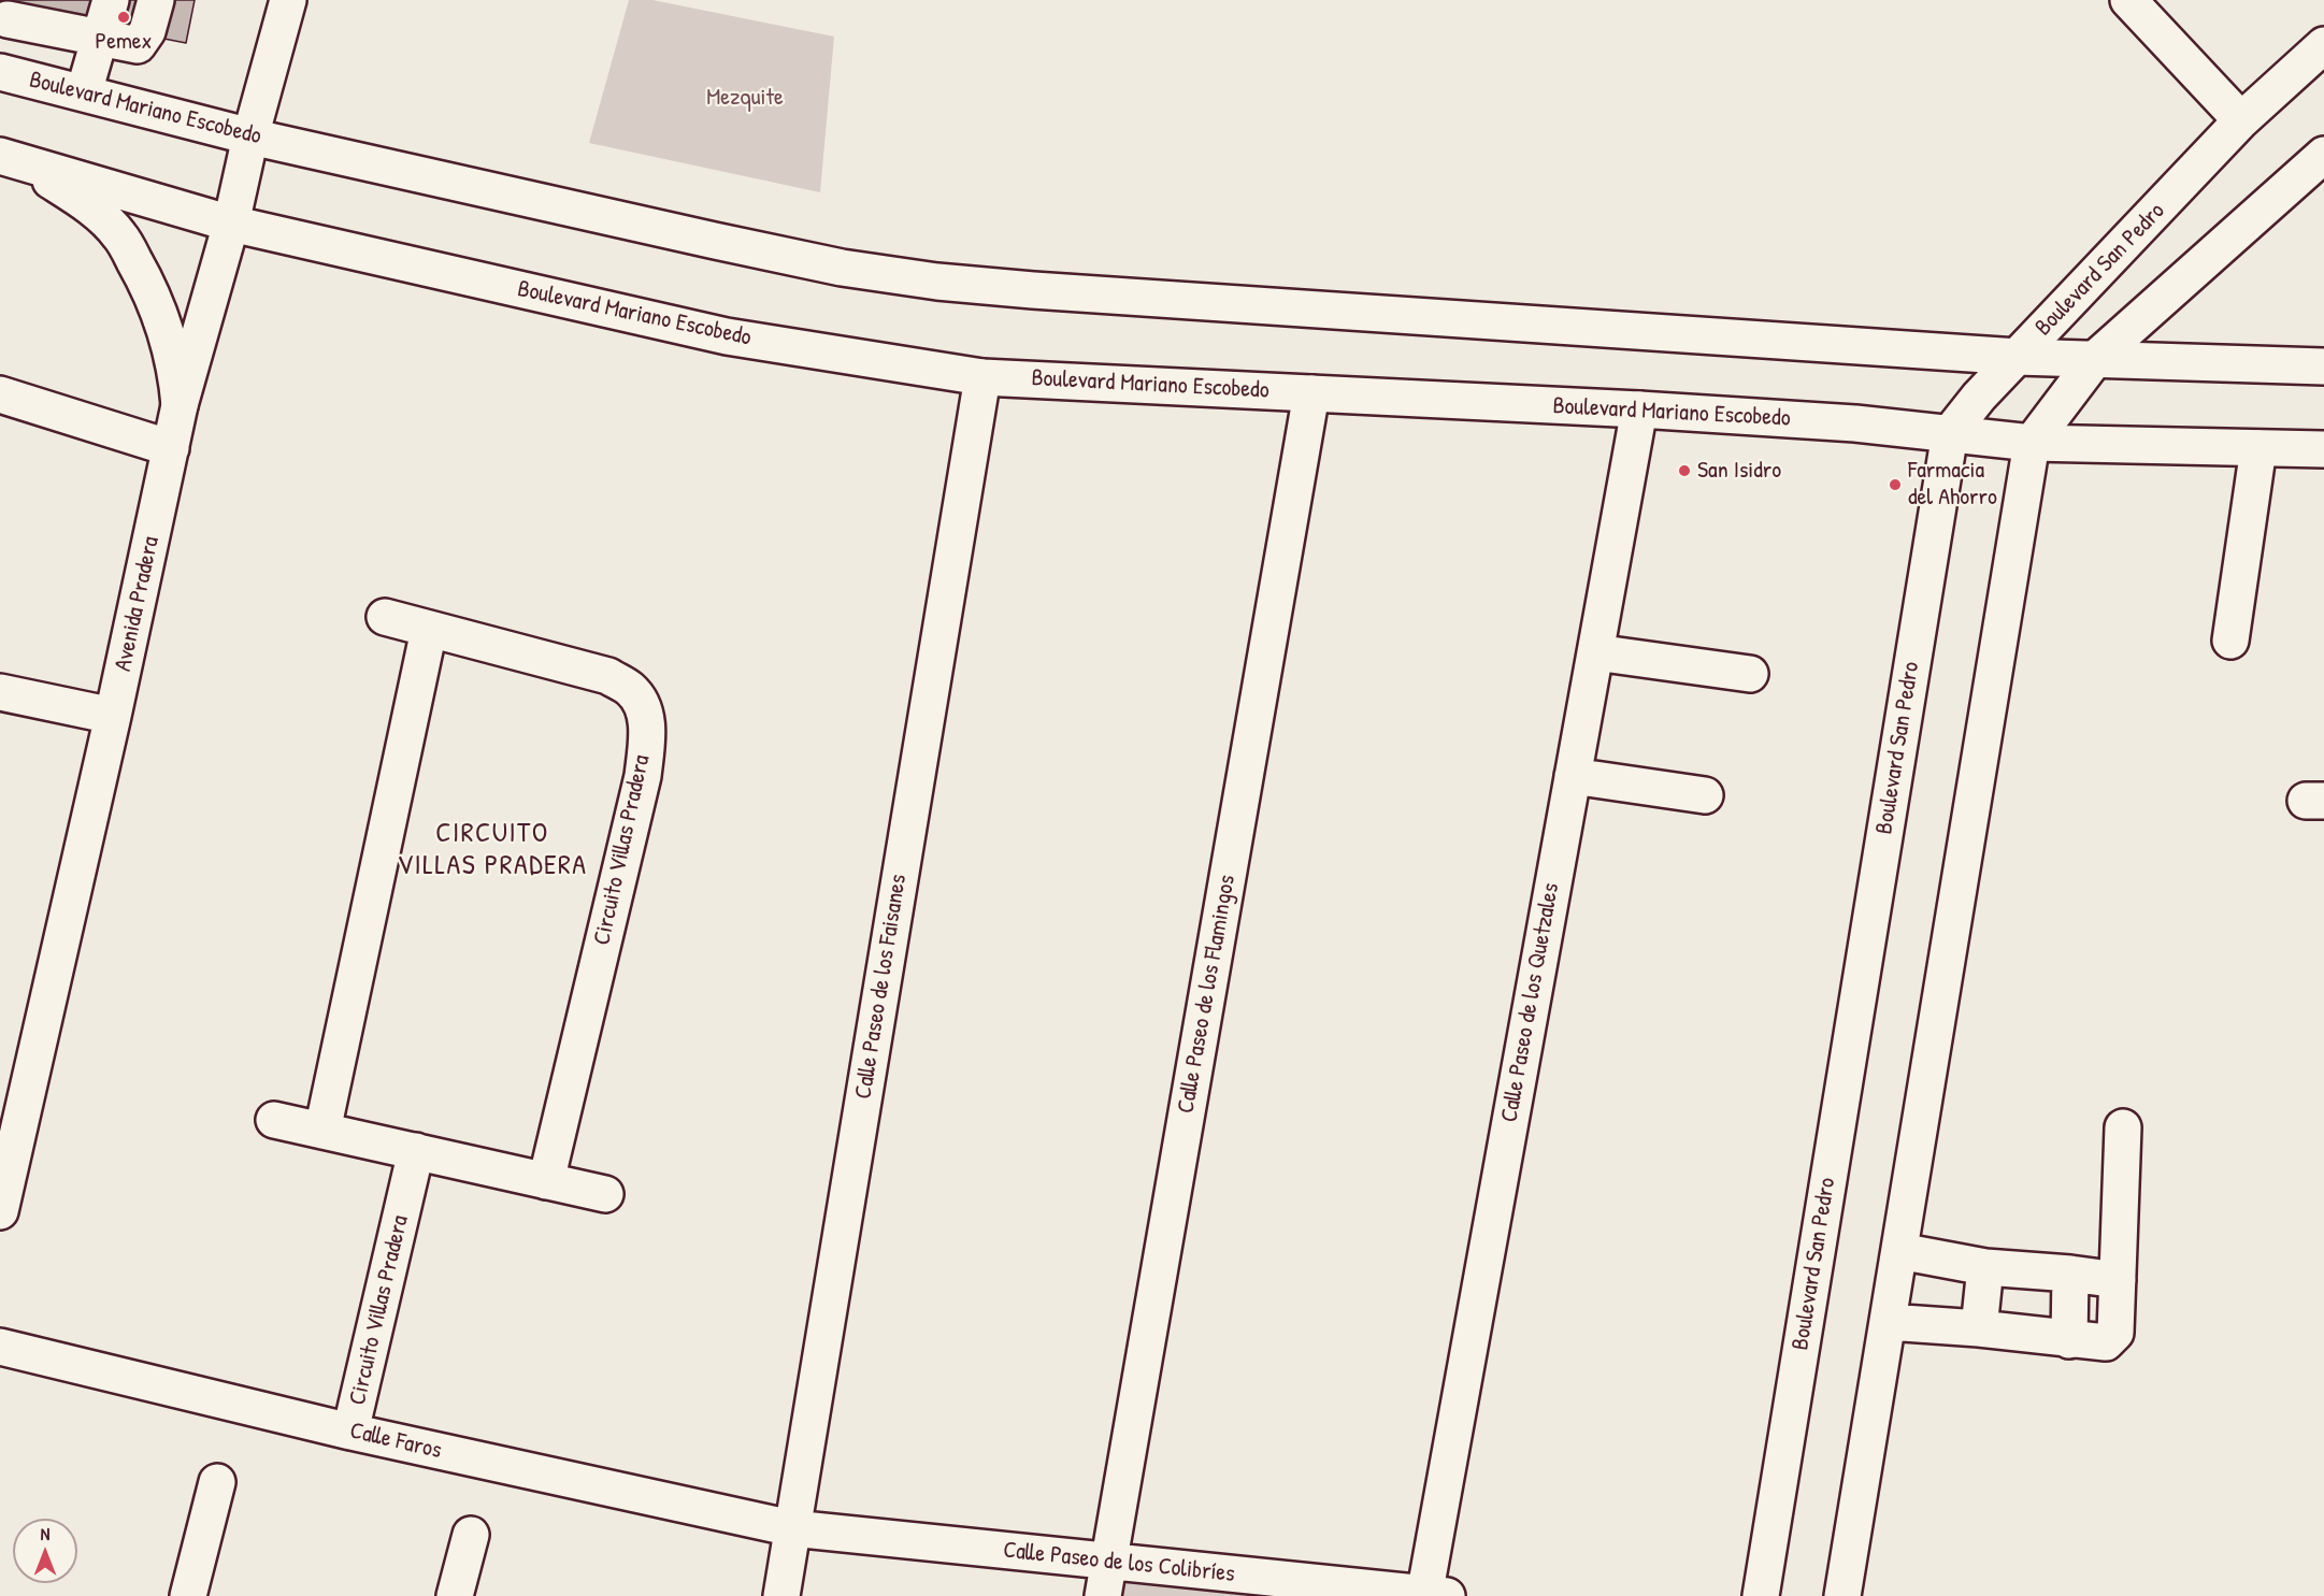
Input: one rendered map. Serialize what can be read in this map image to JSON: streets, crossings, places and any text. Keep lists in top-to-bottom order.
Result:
{
  "streets": {
    "street": [
      "Boulevard Mariano Escobedo",
      "Boulevard San Pedro",
      "Avenida Pradera",
      "Circuito Villas Pradera",
      "Calle Paseo de los Faisanes",
      "Calle Paseo de los Flamingos",
      "Calle Paseo de los Quetzales",
      "Calle Faros",
      "Calle Paseo de los Colibríes"
    ]
  },
  "crossings": [
    ["Boulevard Mariano Escobedo", "Boulevard San Pedro"],
    ["Boulevard Mariano Escobedo", "Avenida Pradera"],
    ["Boulevard Mariano Escobedo", "Calle Paseo de los Faisanes"],
    ["Boulevard Mariano Escobedo", "Calle Paseo de los Flamingos"],
    ["Boulevard Mariano Escobedo", "Calle Paseo de los Quetzales"],
    ["Circuito Villas Pradera", "Calle Faros"],
    ["Calle Paseo de los Faisanes", "Calle Faros"],
    ["Calle Paseo de los Faisanes", "Calle Paseo de los Colibríes"],
    ["Calle Paseo de los Flamingos", "Calle Paseo de los Colibríes"],
    ["Calle Paseo de los Quetzales", "Calle Paseo de los Colibríes"],
    ["Calle Faros", "Calle Paseo de los Colibríes"]
  ],
  "districts": ["CIRCUITO VILLAS PRADERA"],
  "parks": ["Mezquite"],
  "places": ["Pemex", "San Isidro", "Farmacia del Ahorro"],
  "north": "top"
}
